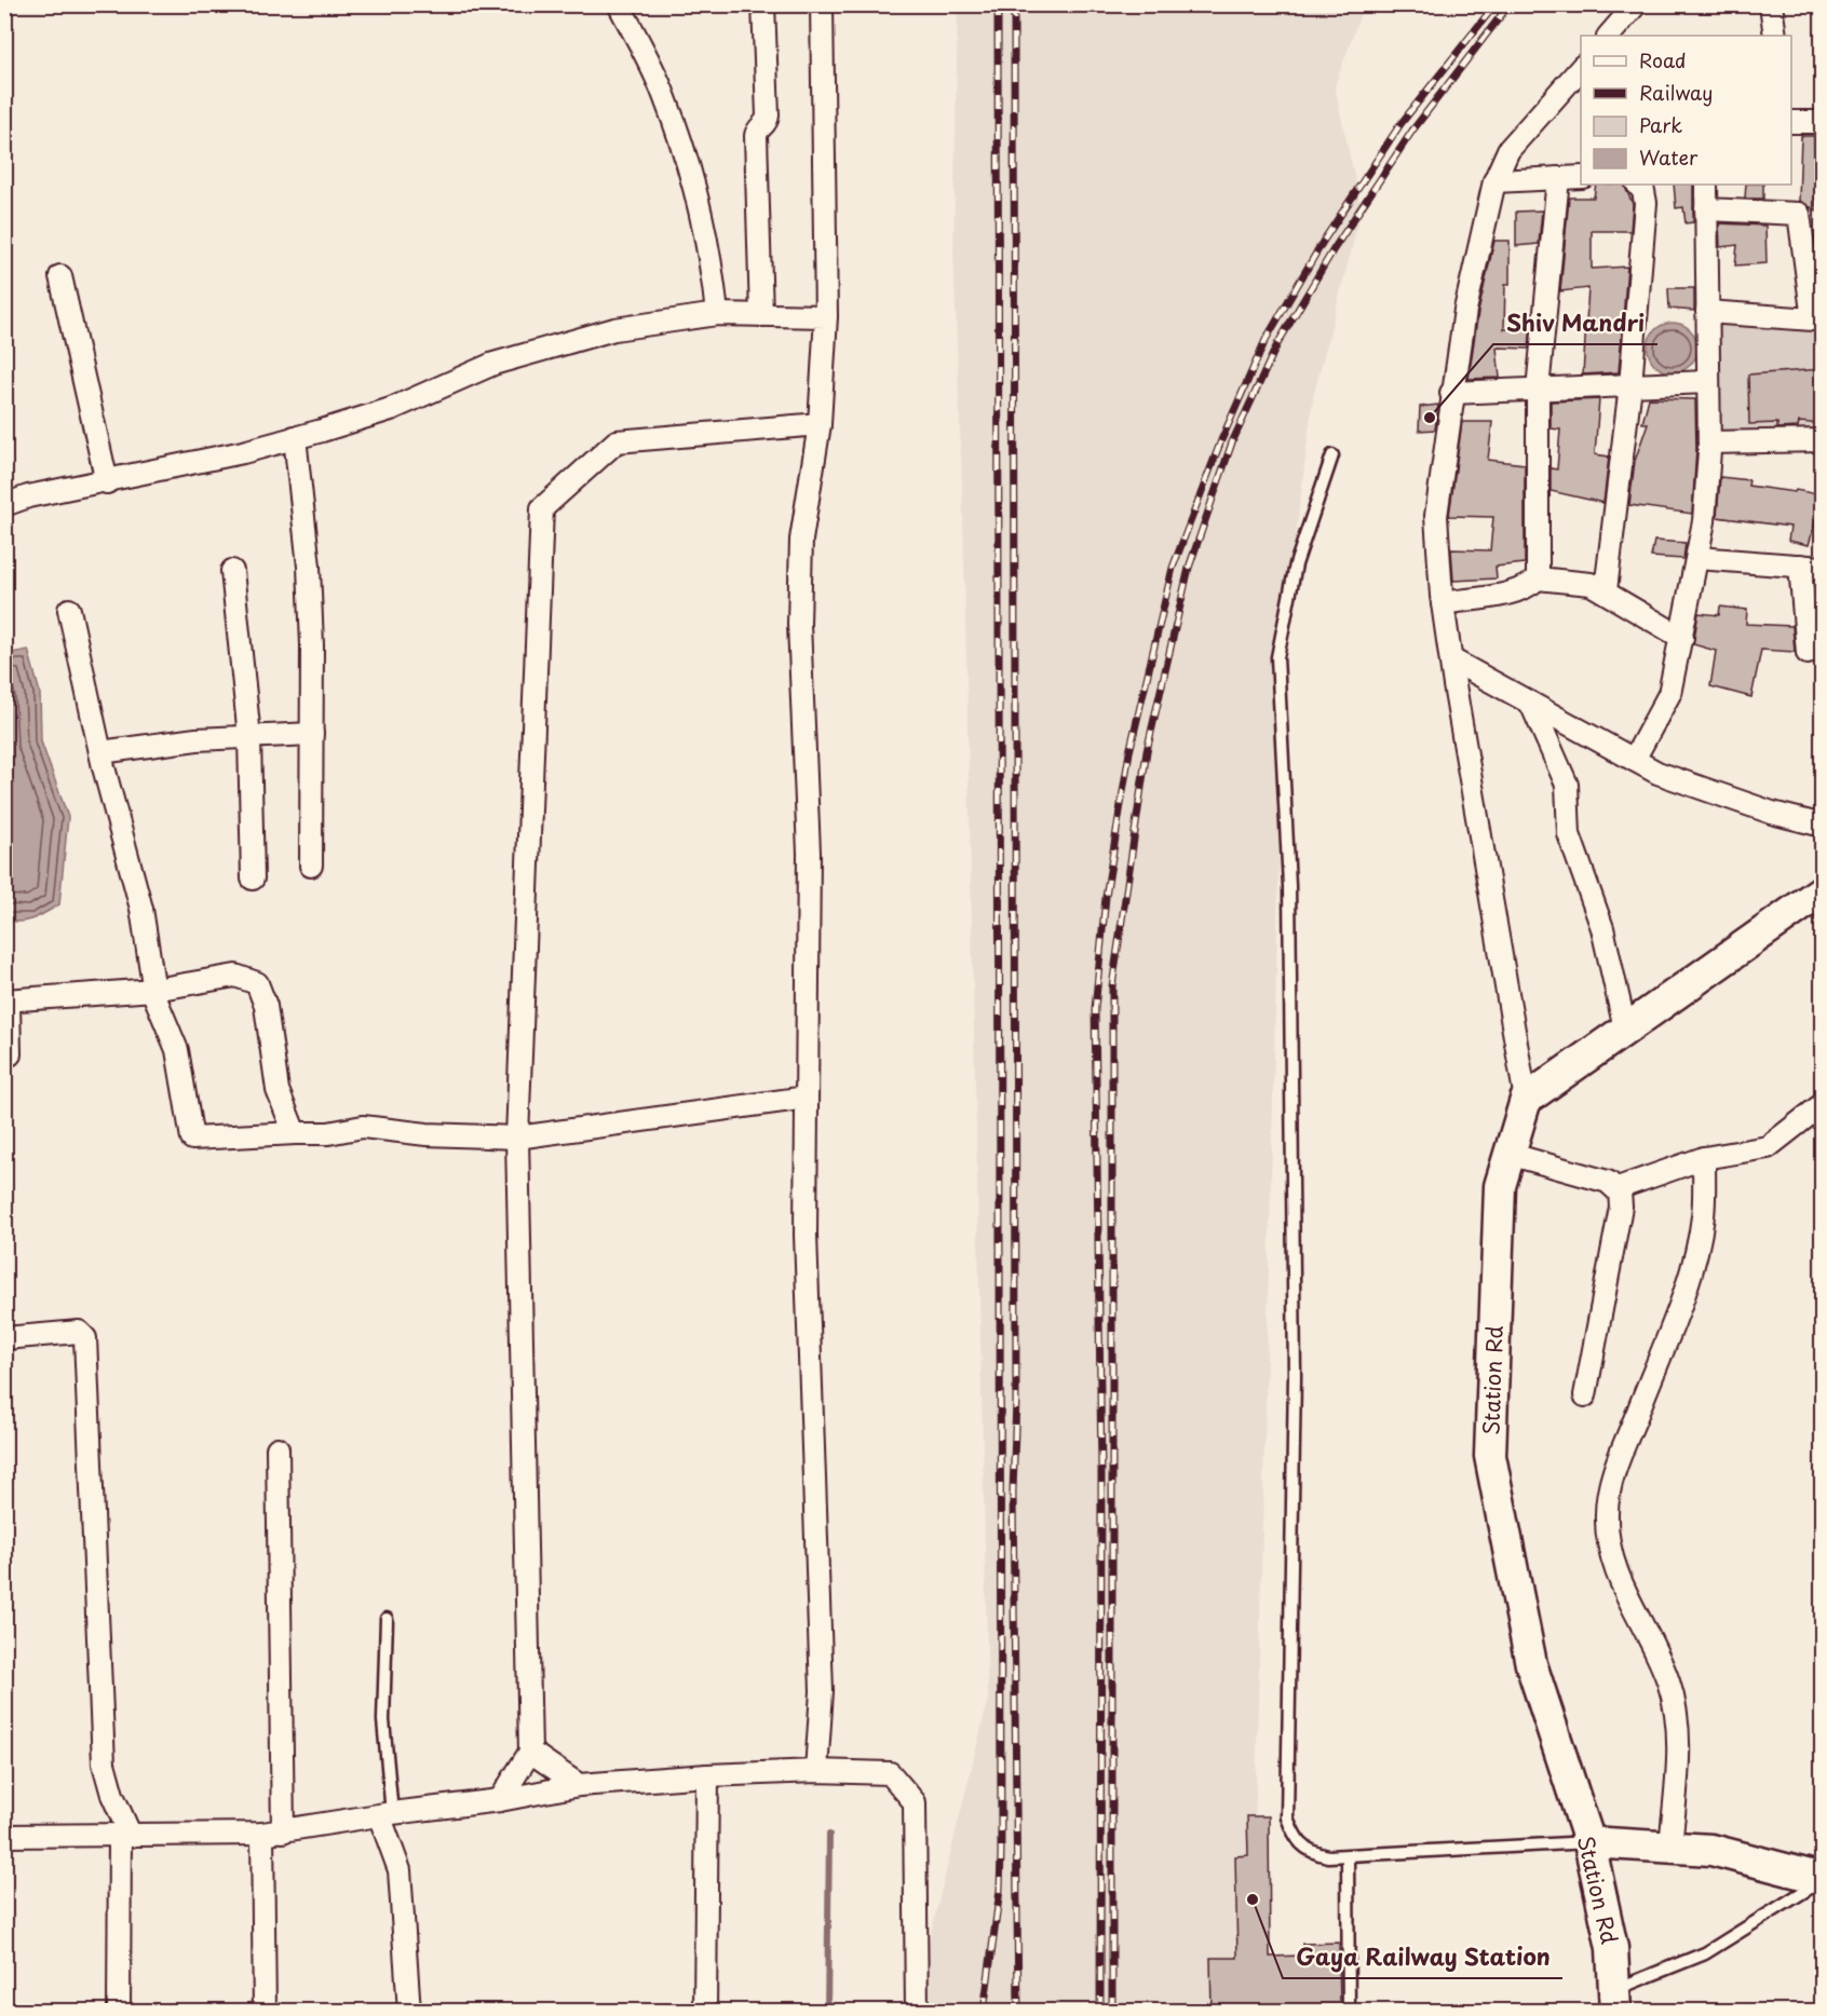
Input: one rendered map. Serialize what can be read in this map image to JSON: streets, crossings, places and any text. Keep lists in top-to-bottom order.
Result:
{
  "streets": {
    "street": ["Station Rd"]
  },
  "places": ["Shiv Mandri", "Gaya Railway Station"],
  "legend": [
    "Road",
    "Railway",
    "Park",
    "Water"
  ]
}
